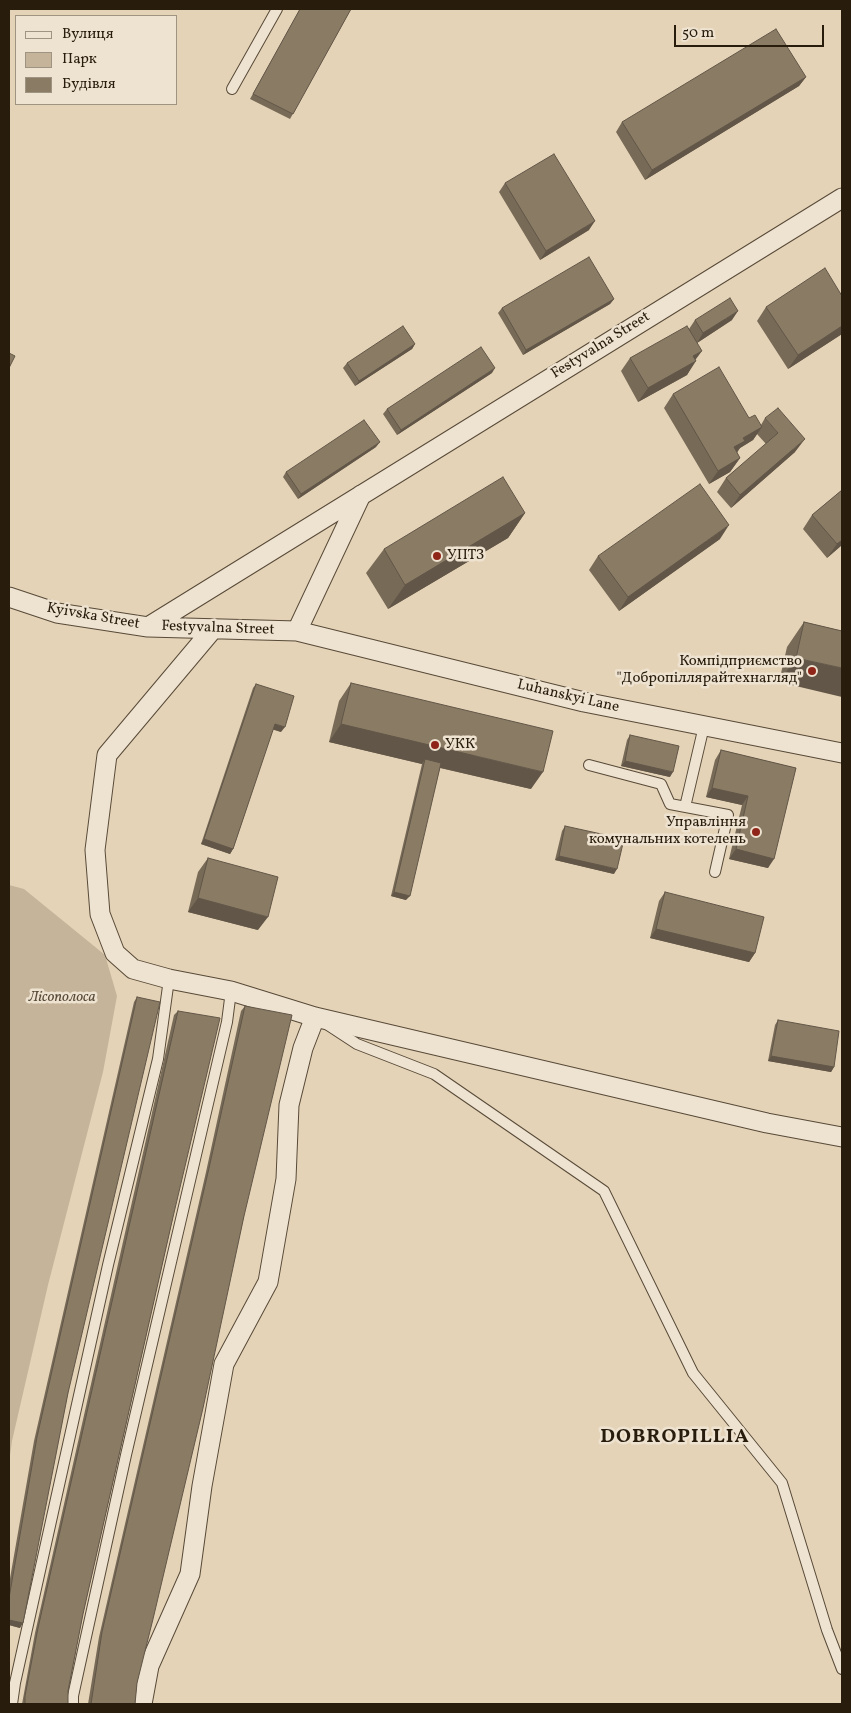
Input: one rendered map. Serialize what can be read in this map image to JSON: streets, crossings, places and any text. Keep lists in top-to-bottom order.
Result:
{
  "streets": {
    "street": ["Festyvalna Street", "Kyivska Street", "Luhanskyi Lane"]
  },
  "crossings": [
    ["Festyvalna Street", "Kyivska Street"],
    ["Festyvalna Street", "Luhanskyi Lane"]
  ],
  "districts": ["DOBROPILLIA"],
  "parks": ["Лісополоса"],
  "places": [
    "УПТЗ",
    "Компідприємство \"Добропіллярайтехнагляд\"",
    "УКК",
    "Управління комунальних котелень"
  ],
  "legend": ["Вулиця", "Парк", "Будівля"],
  "scale_bar": "50 m"
}
